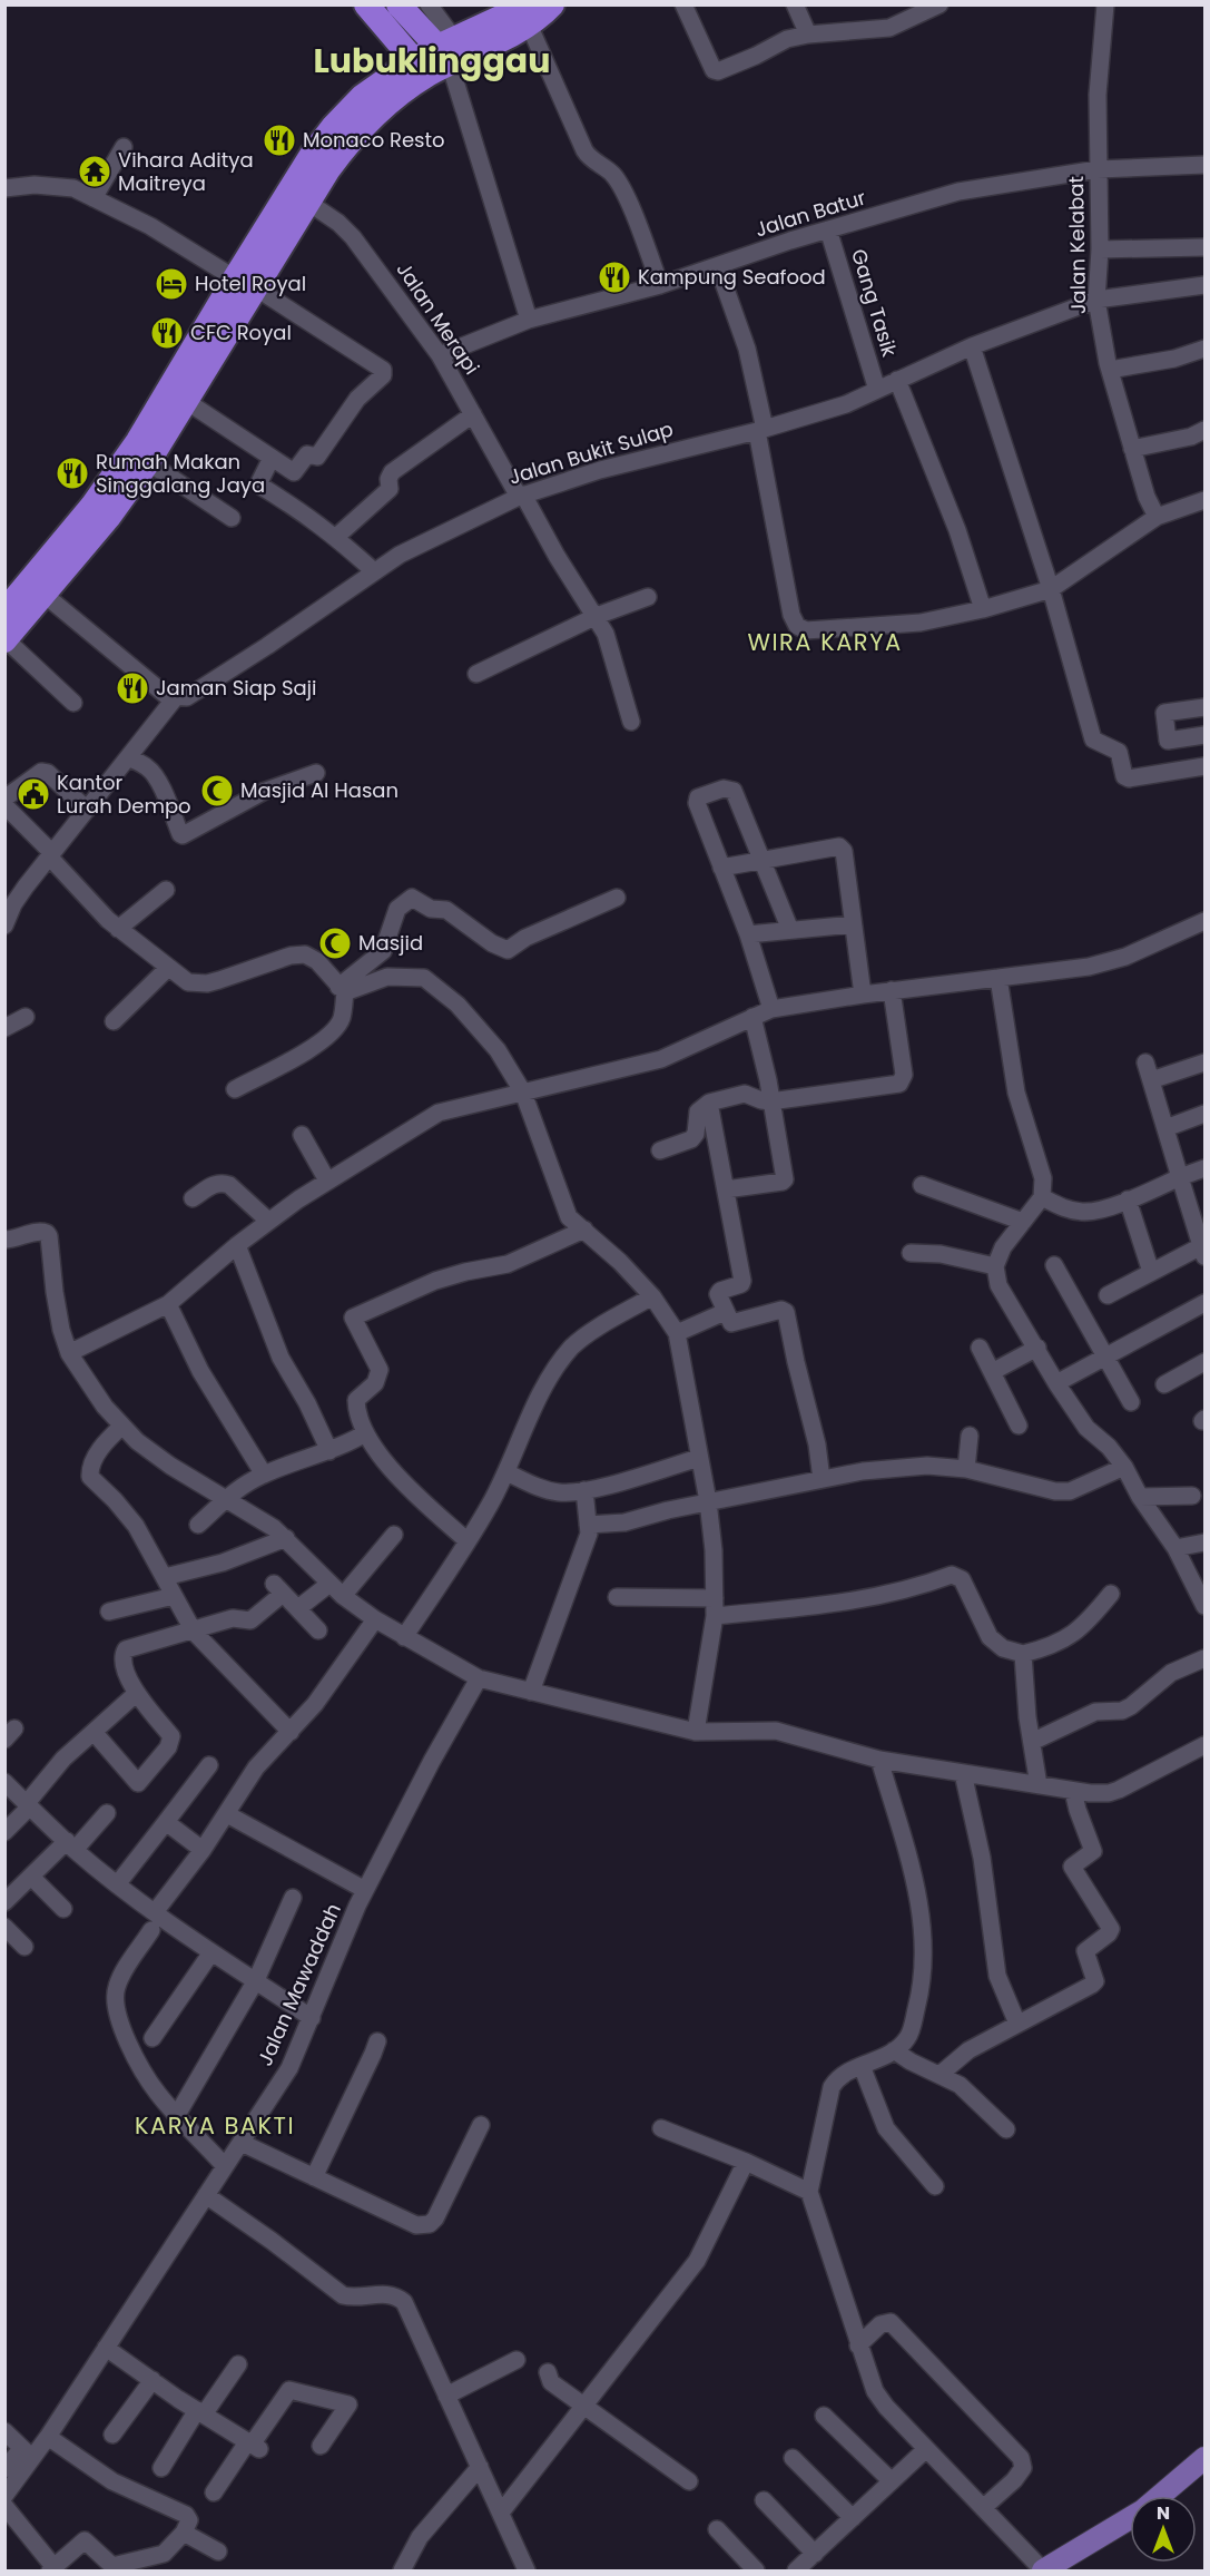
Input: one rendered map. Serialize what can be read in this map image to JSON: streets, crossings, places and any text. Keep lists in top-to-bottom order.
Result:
{
  "streets": {
    "street": [
      "Jalan Batur",
      "Jalan Kelabat",
      "Gang Tasik",
      "Jalan Merapi",
      "Jalan Bukit Sulap",
      "Jalan Mawaddah"
    ]
  },
  "crossings": [
    ["Jalan Batur", "Jalan Kelabat"],
    ["Jalan Batur", "Gang Tasik"],
    ["Jalan Batur", "Jalan Merapi"],
    ["Jalan Kelabat", "Jalan Bukit Sulap"],
    ["Gang Tasik", "Jalan Bukit Sulap"],
    ["Jalan Merapi", "Jalan Bukit Sulap"]
  ],
  "districts": ["Lubuklinggau", "WIRA KARYA", "KARYA BAKTI"],
  "places": {
    "restaurant": [
      "Monaco Resto",
      "Kampung Seafood",
      "CFC Royal",
      "Rumah Makan Singgalang Jaya",
      "Jaman Siap Saji"
    ],
    "temple": ["Vihara Aditya Maitreya"],
    "hotel": ["Hotel Royal"],
    "mosque": ["Masjid Al Hasan", "Masjid"],
    "public building": ["Kantor Lurah Dempo"]
  },
  "north": "top"
}
